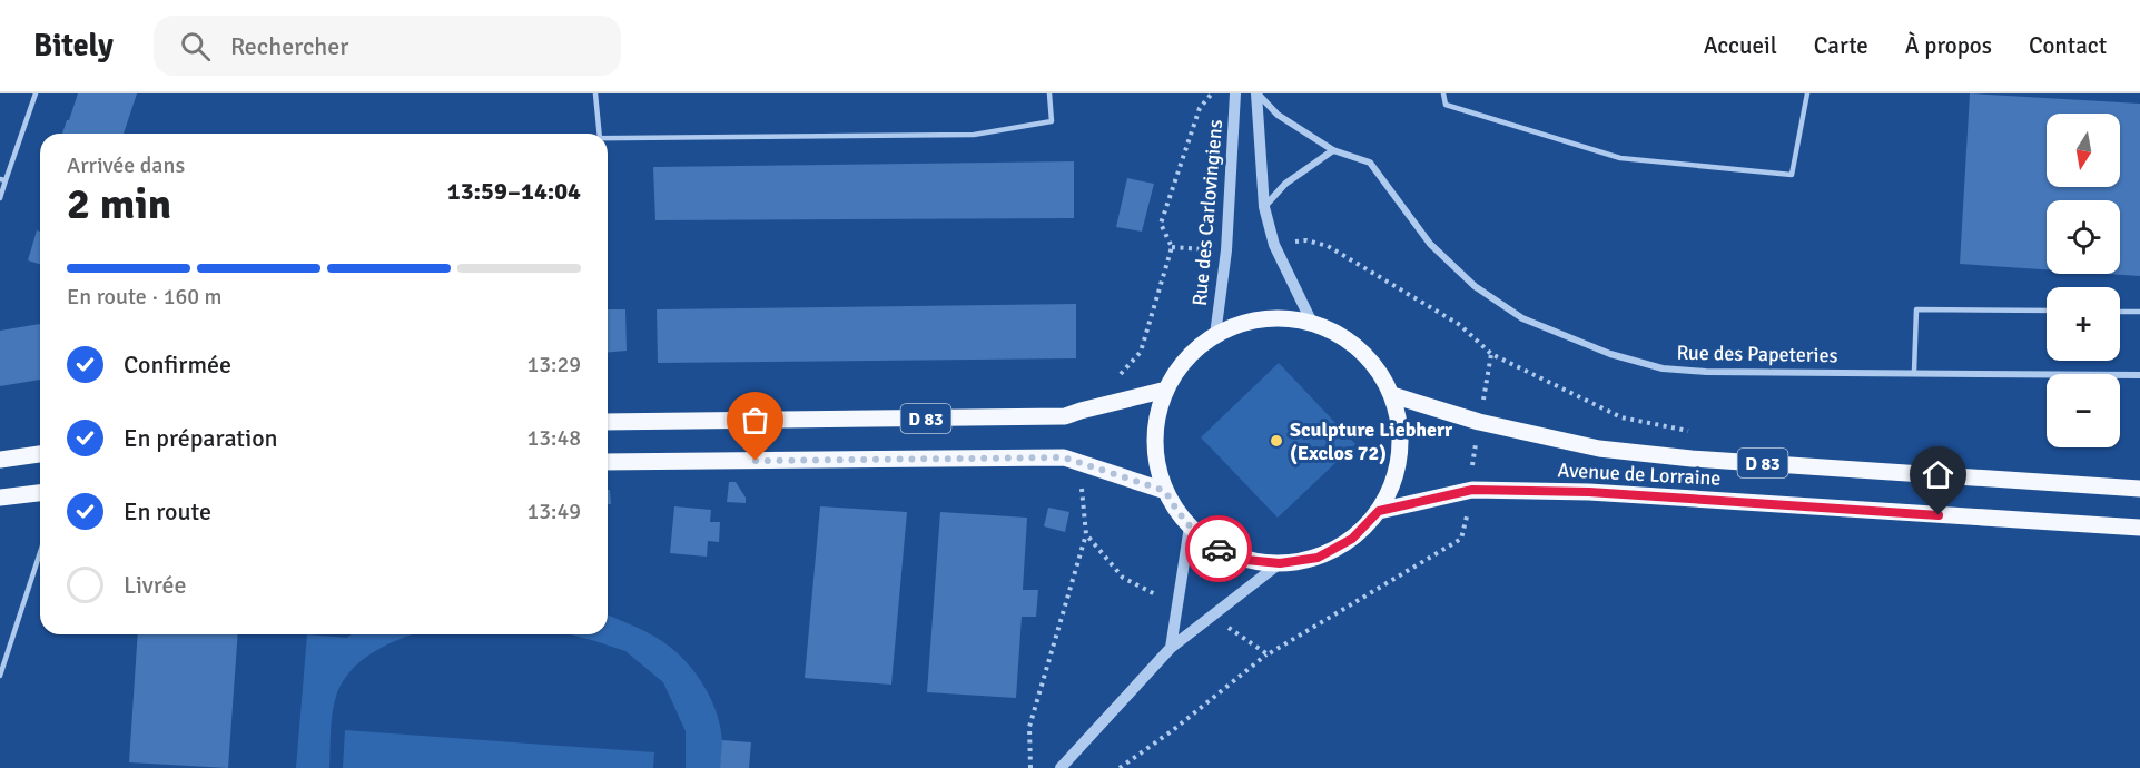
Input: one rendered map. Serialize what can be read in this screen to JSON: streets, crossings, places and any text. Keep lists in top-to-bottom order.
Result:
{
  "streets": {
    "main road": ["D 83", "Avenue de Lorraine"],
    "street": ["Rue des Carlovingiens", "Rue des Papeteries"]
  },
  "places": ["Sculpture Liebherr (Exclos 72)"],
  "north": "bottom",
  "page": {
    "header": "Bitely",
    "search": "Rechercher",
    "nav": [
      "Accueil",
      "Carte",
      "À propos",
      "Contact"
    ],
    "map_buttons": ["+", "−"],
    "heading": ["2 min", "Arrivée dans", "13:59–14:04"],
    "bar": "En route · 160 m",
    "list": [
      ["Confirmée", "13:29"],
      ["En préparation", "13:48"],
      ["En route", "13:49"],
      "Livrée"
    ]
  }
}
